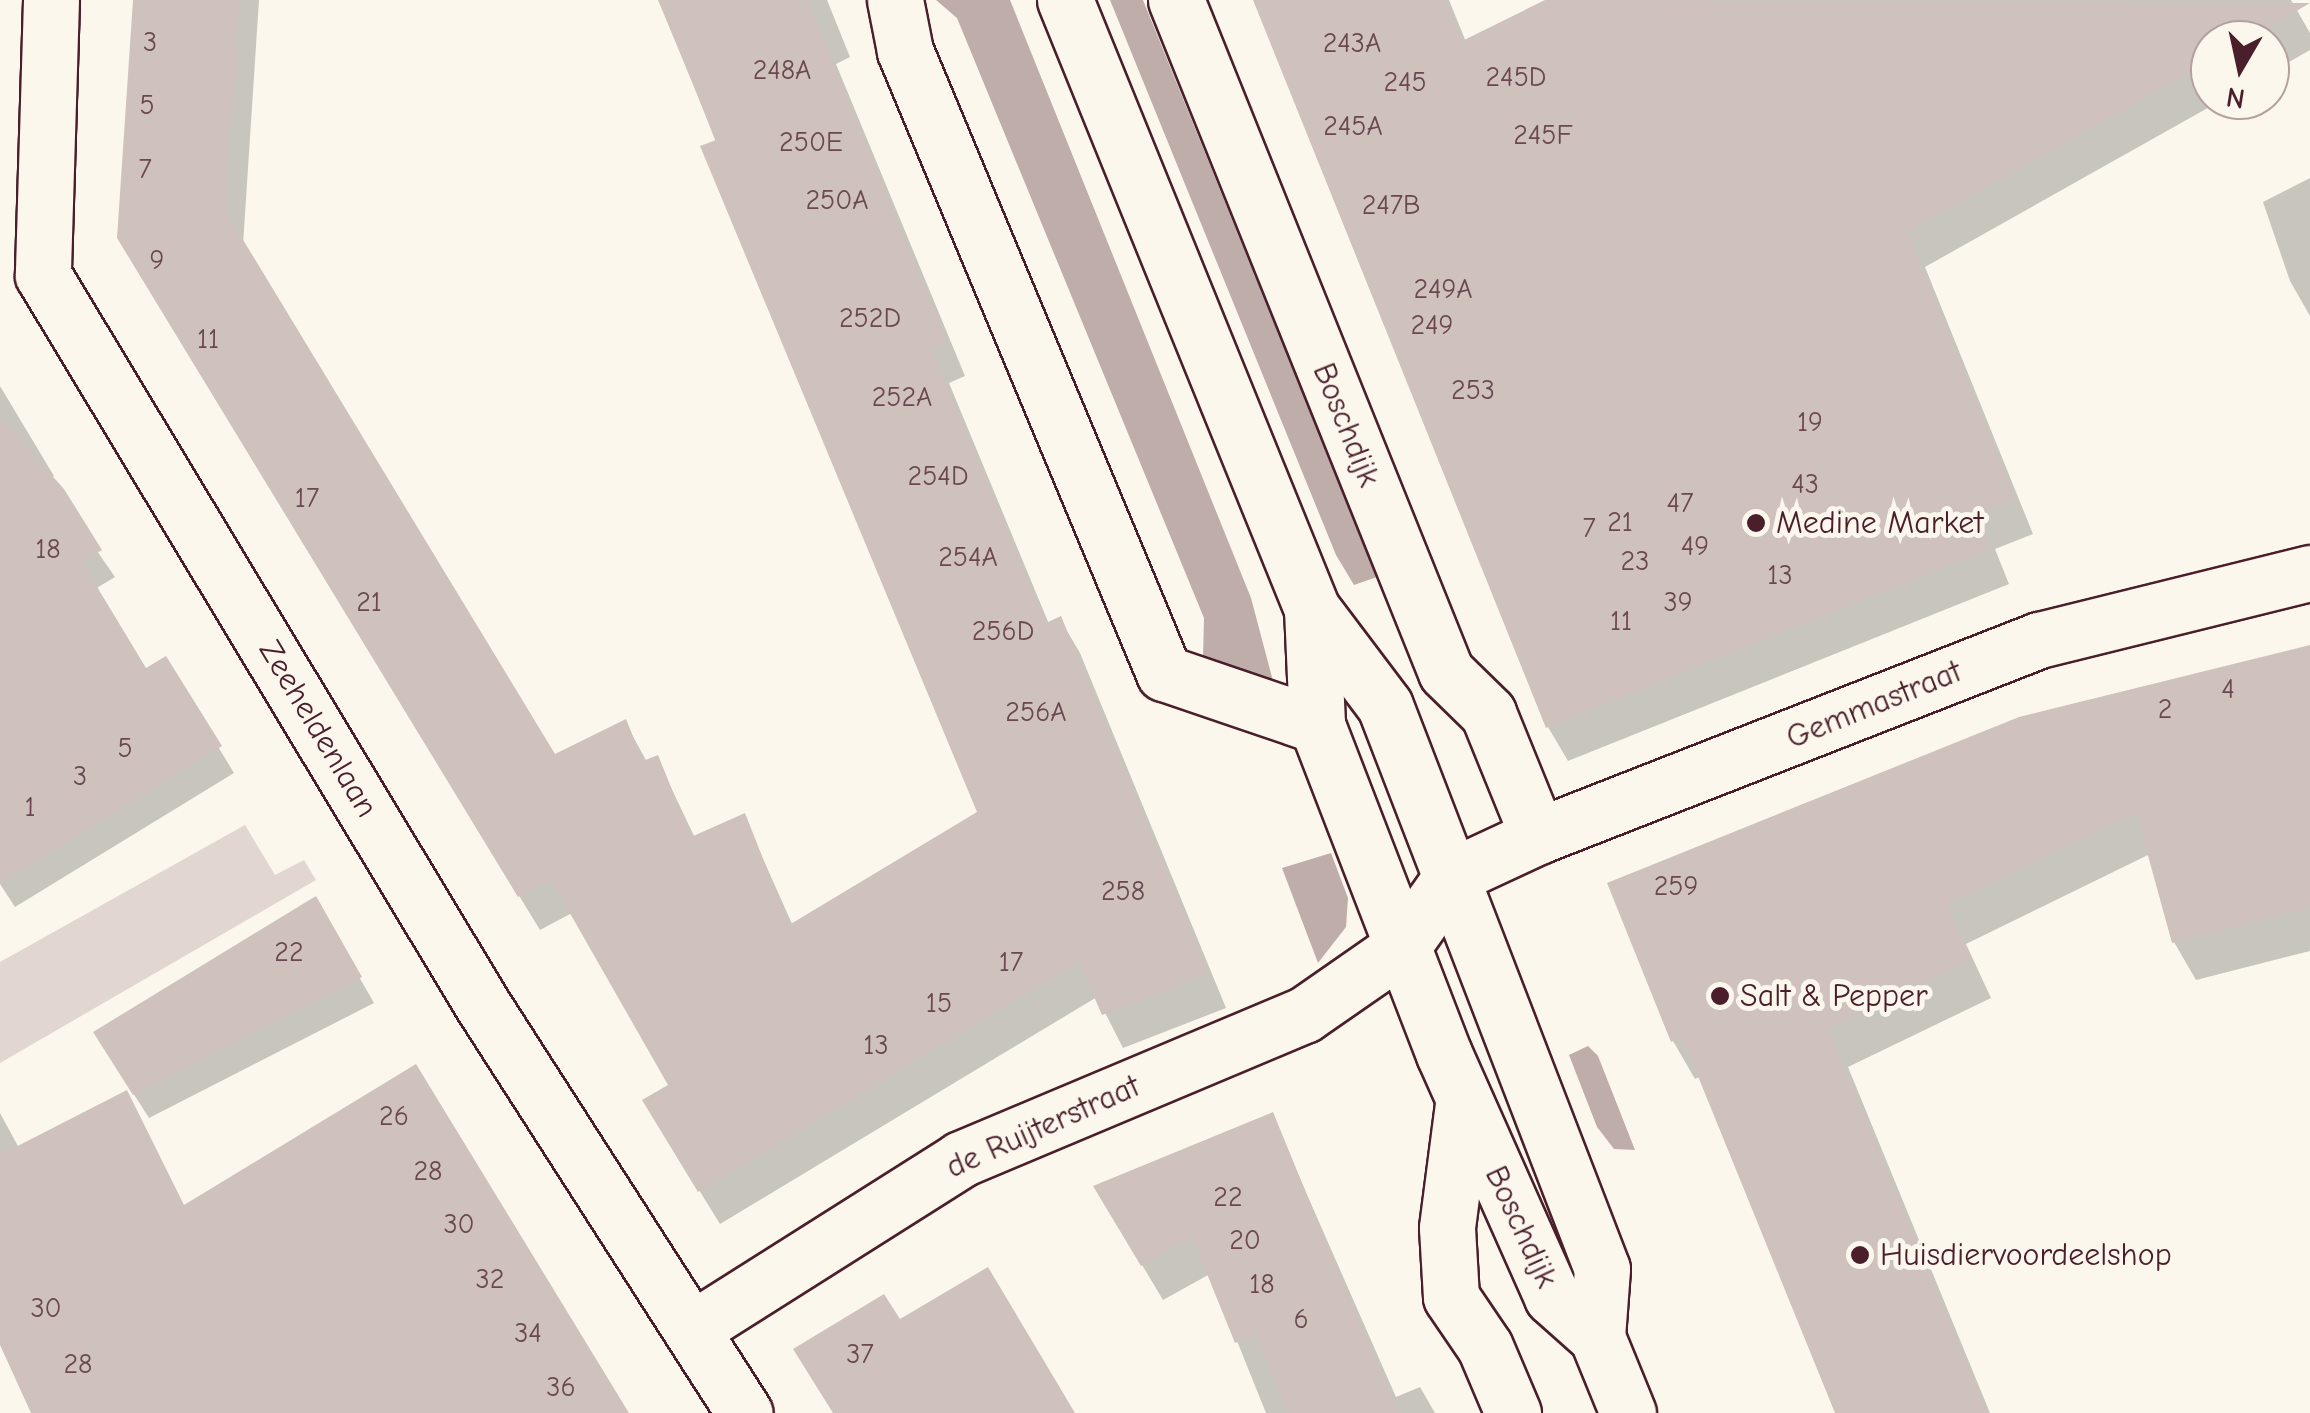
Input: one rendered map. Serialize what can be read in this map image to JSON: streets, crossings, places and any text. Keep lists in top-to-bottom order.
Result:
{
  "streets": {
    "street": [
      "Boschdijk",
      "Gemmastraat",
      "Zeeheldenlaan",
      "de Ruijterstraat"
    ]
  },
  "crossings": [
    ["Boschdijk", "Gemmastraat"],
    ["Boschdijk", "de Ruijterstraat"],
    ["Zeeheldenlaan", "de Ruijterstraat"]
  ],
  "places": ["Medine Market", "Salt & Pepper", "Huisdiervoordeelshop"],
  "house_numbers": [
    "3",
    "243A",
    "248A",
    "245D",
    "245",
    "5",
    "245A",
    "245F",
    "250E",
    "7",
    "250A",
    "247B",
    "9",
    "249A",
    "252D",
    "249",
    "11",
    "253",
    "252A",
    "19",
    "254D",
    "43",
    "17",
    "47",
    "21",
    "7",
    "49",
    "18",
    "254A",
    "23",
    "13",
    "21",
    "39",
    "11",
    "256D",
    "4",
    "2",
    "256A",
    "5",
    "3",
    "1",
    "259",
    "258",
    "22",
    "17",
    "15",
    "13",
    "26",
    "28",
    "22",
    "30",
    "20",
    "32",
    "18",
    "30",
    "6",
    "34",
    "37",
    "28",
    "36"
  ],
  "north": "bottom"
}
